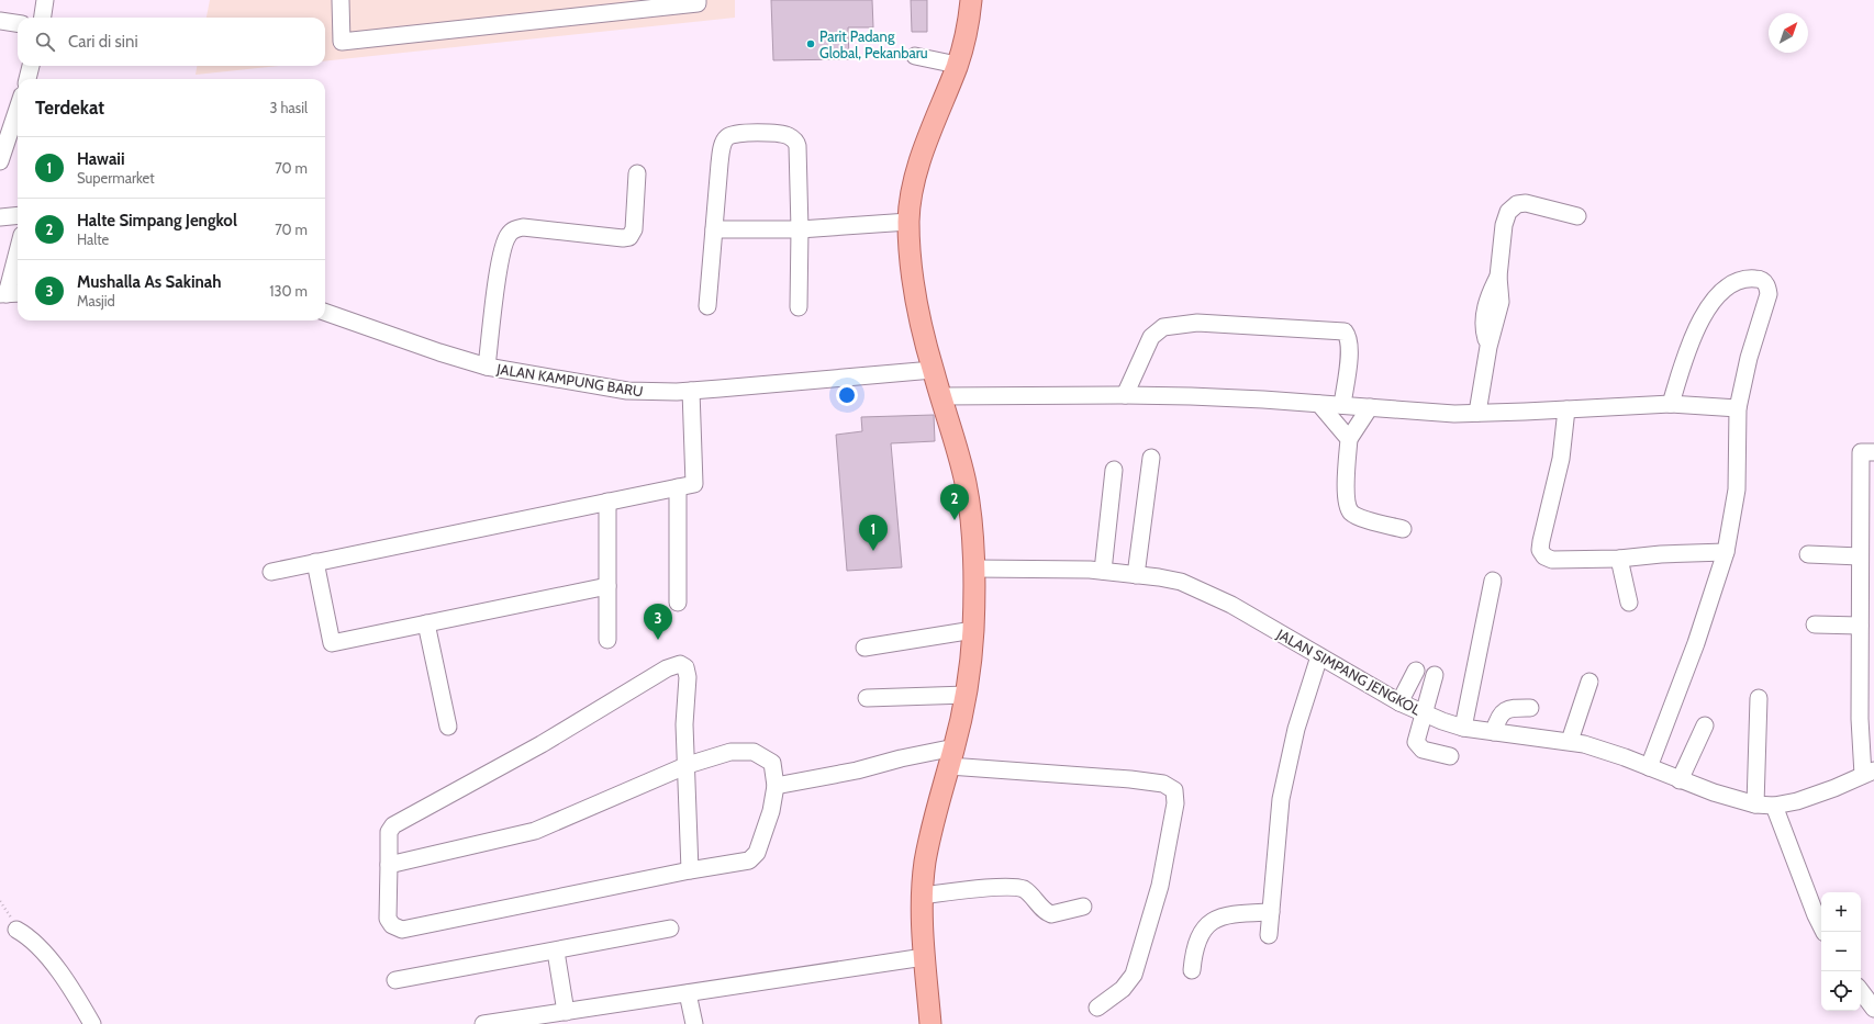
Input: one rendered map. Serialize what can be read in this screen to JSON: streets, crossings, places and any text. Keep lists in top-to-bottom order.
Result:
{
  "streets": {
    "street": ["JALAN KAMPUNG BARU", "JALAN SIMPANG JENGKOL"]
  },
  "places": ["Parit Padang Global, Pekanbaru"],
  "north": "top right",
  "page": {
    "search": "Cari di sini",
    "heading": ["Terdekat", "3 hasil"],
    "list": [
      {
        "mark": "1",
        "name": "Hawaii",
        "note": "Supermarket",
        "value": "70 m"
      },
      {
        "mark": "2",
        "name": "Halte Simpang Jengkol",
        "note": "Halte",
        "value": "70 m"
      },
      {
        "mark": "3",
        "name": "Mushalla As Sakinah",
        "note": "Masjid",
        "value": "130 m"
      }
    ],
    "pins": ["2", "1", "3"],
    "map_buttons": ["+", "−"]
  }
}
